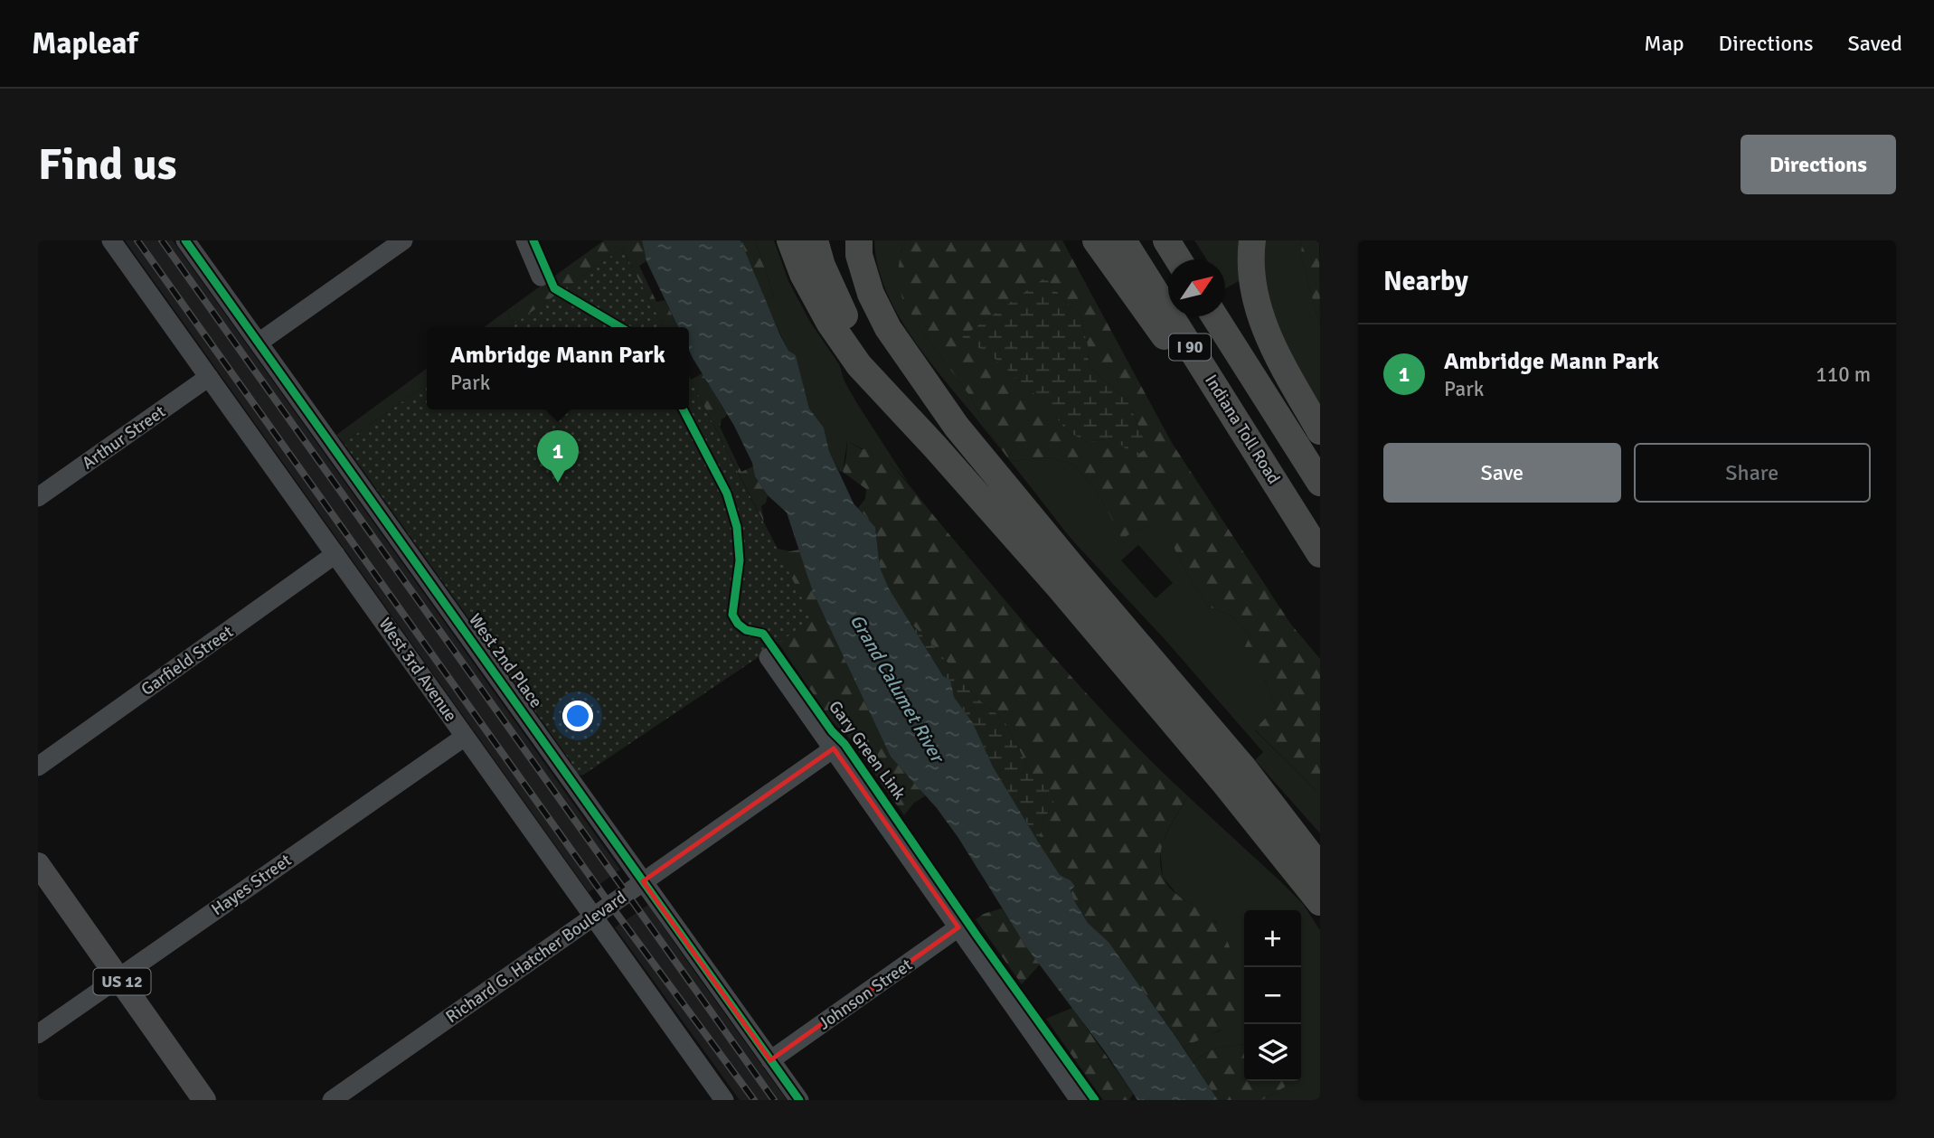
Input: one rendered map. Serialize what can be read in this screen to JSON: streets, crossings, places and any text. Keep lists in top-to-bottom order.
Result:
{
  "streets": {
    "highway": ["I 90", "Indiana Toll Road"],
    "main road": ["US 12"],
    "street": [
      "Arthur Street",
      "Garfield Street",
      "West 2nd Place",
      "West 3rd Avenue",
      "Hayes Street",
      "Richard G. Hatcher Boulevard",
      "Johnson Street"
    ],
    "cycle path": ["Gary Green Link"]
  },
  "crossings": [
    ["Arthur Street", "West 3rd Avenue"],
    ["Garfield Street", "West 3rd Avenue"],
    ["West 2nd Place", "Richard G. Hatcher Boulevard"],
    ["West 2nd Place", "Johnson Street"],
    ["West 3rd Avenue", "Hayes Street"],
    ["West 3rd Avenue", "Richard G. Hatcher Boulevard"],
    ["Hayes Street", "US 12"]
  ],
  "water": ["Grand Calumet River"],
  "north": "top right",
  "page": {
    "header": "Mapleaf",
    "nav": ["Map", "Directions", "Saved"],
    "buttons": [
      "Directions",
      ["Save", "Share"]
    ],
    "title": "Find us",
    "heading": "Nearby",
    "list": [
      {
        "mark": "1",
        "name": "Ambridge Mann Park",
        "note": "Park",
        "value": "110 m"
      }
    ],
    "popup": ["Ambridge Mann Park", "Park"],
    "pins": "1",
    "map_buttons": ["+", "−"]
  }
}
